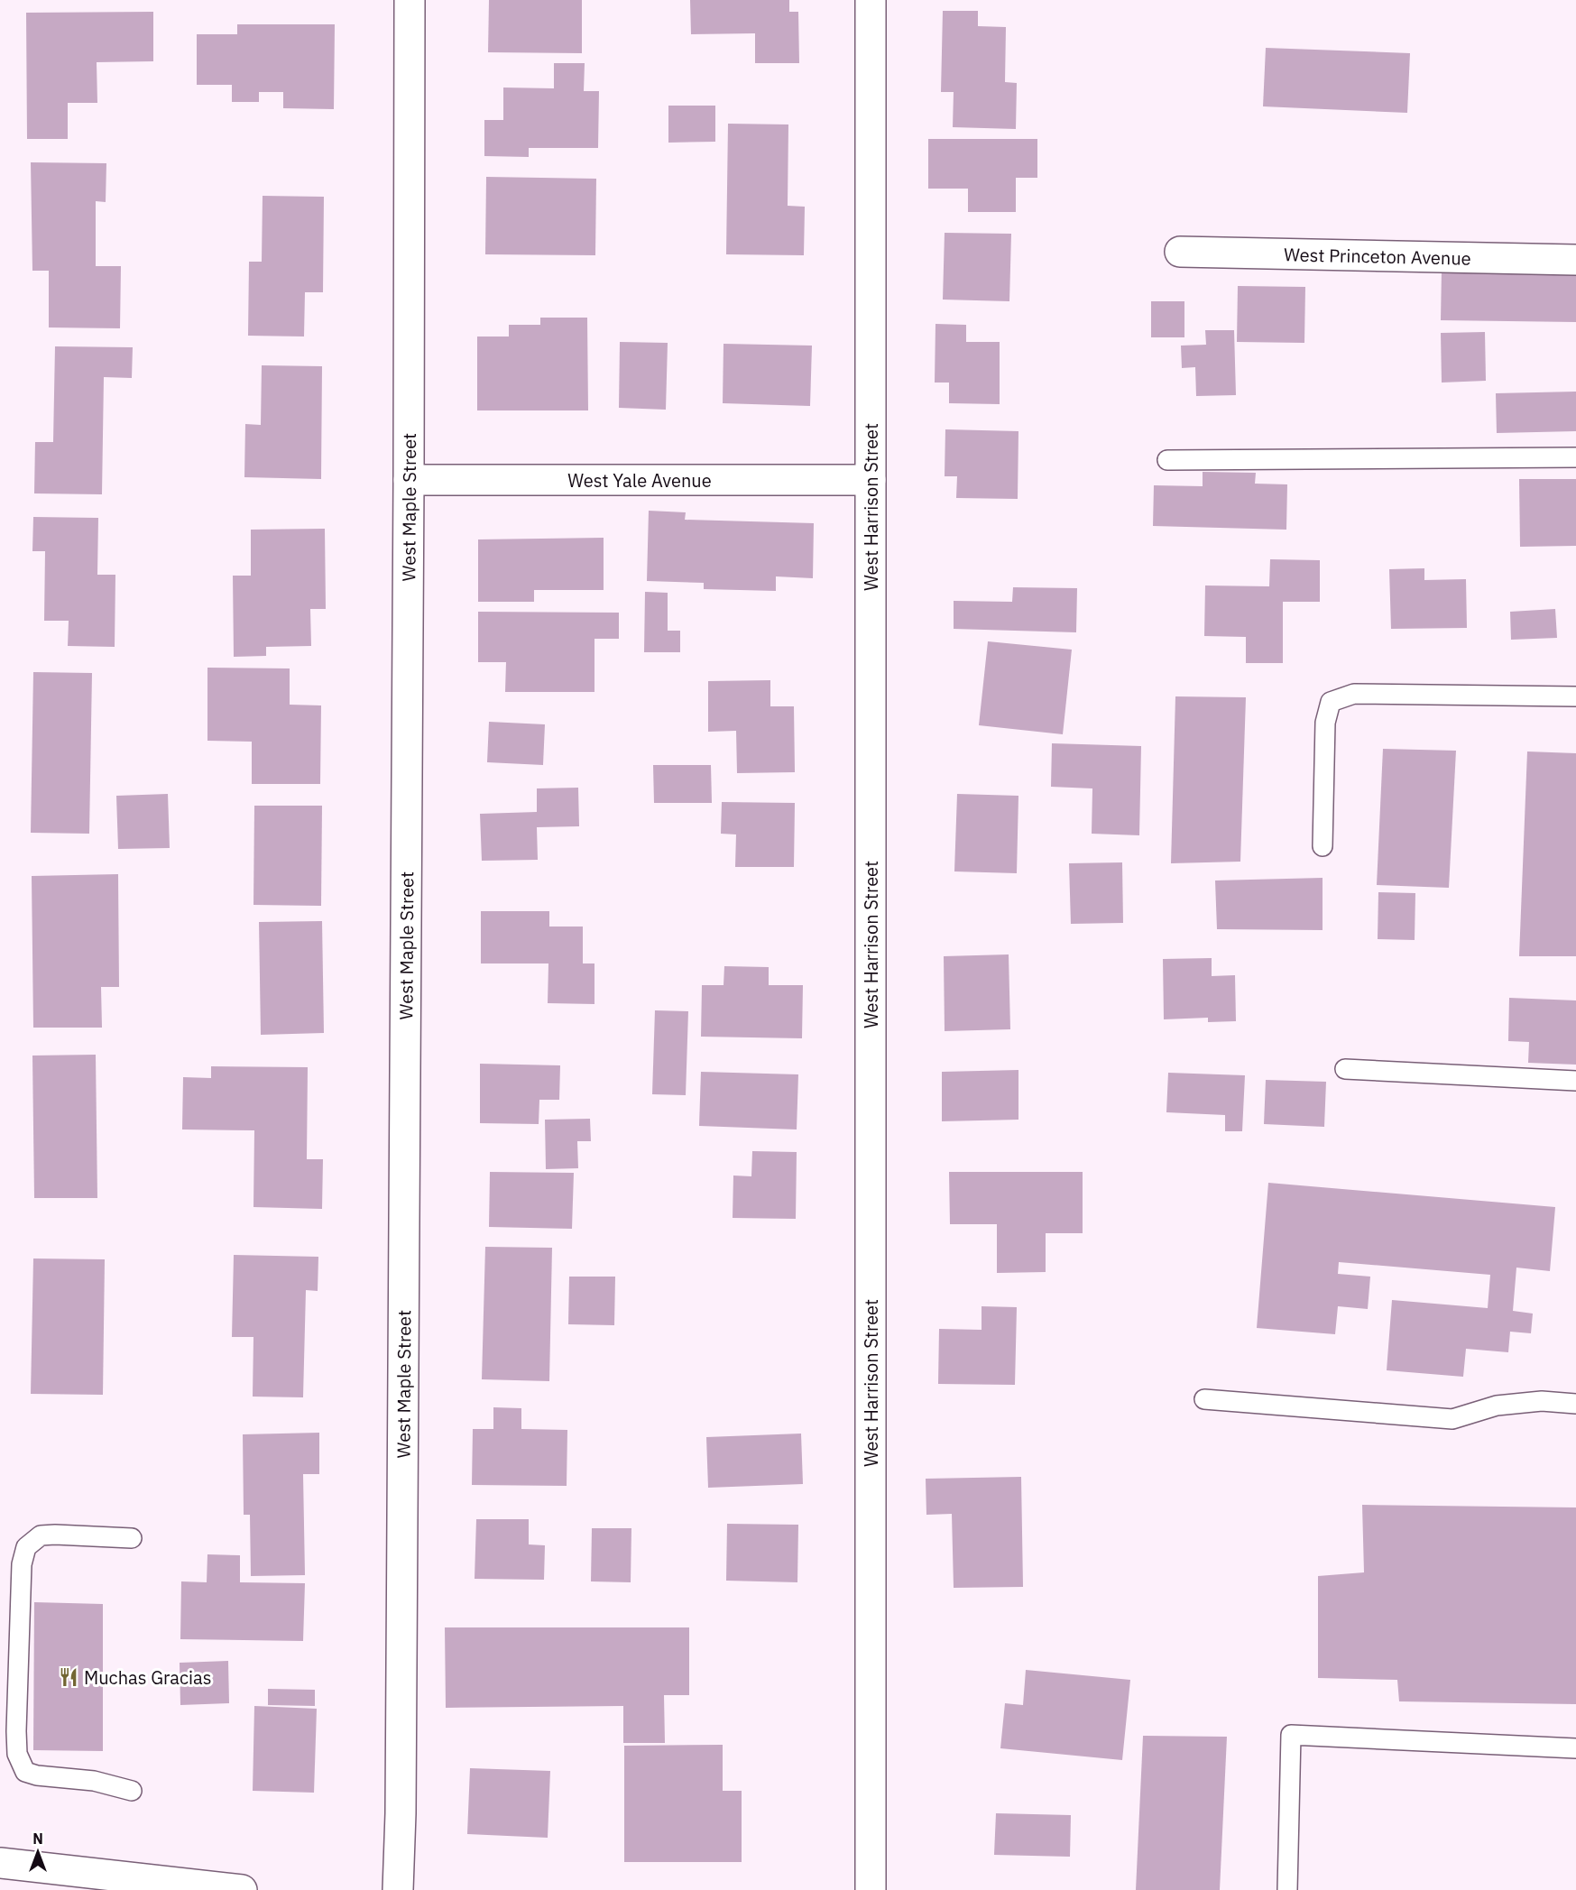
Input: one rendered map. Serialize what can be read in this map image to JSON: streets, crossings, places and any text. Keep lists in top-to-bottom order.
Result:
{
  "streets": {
    "street": [
      "West Princeton Avenue",
      "West Yale Avenue",
      "West Maple Street",
      "West Harrison Street"
    ]
  },
  "crossings": [
    ["West Yale Avenue", "West Maple Street"],
    ["West Yale Avenue", "West Harrison Street"]
  ],
  "places": {
    "restaurant": ["Muchas Gracias"]
  },
  "north": "top"
}
